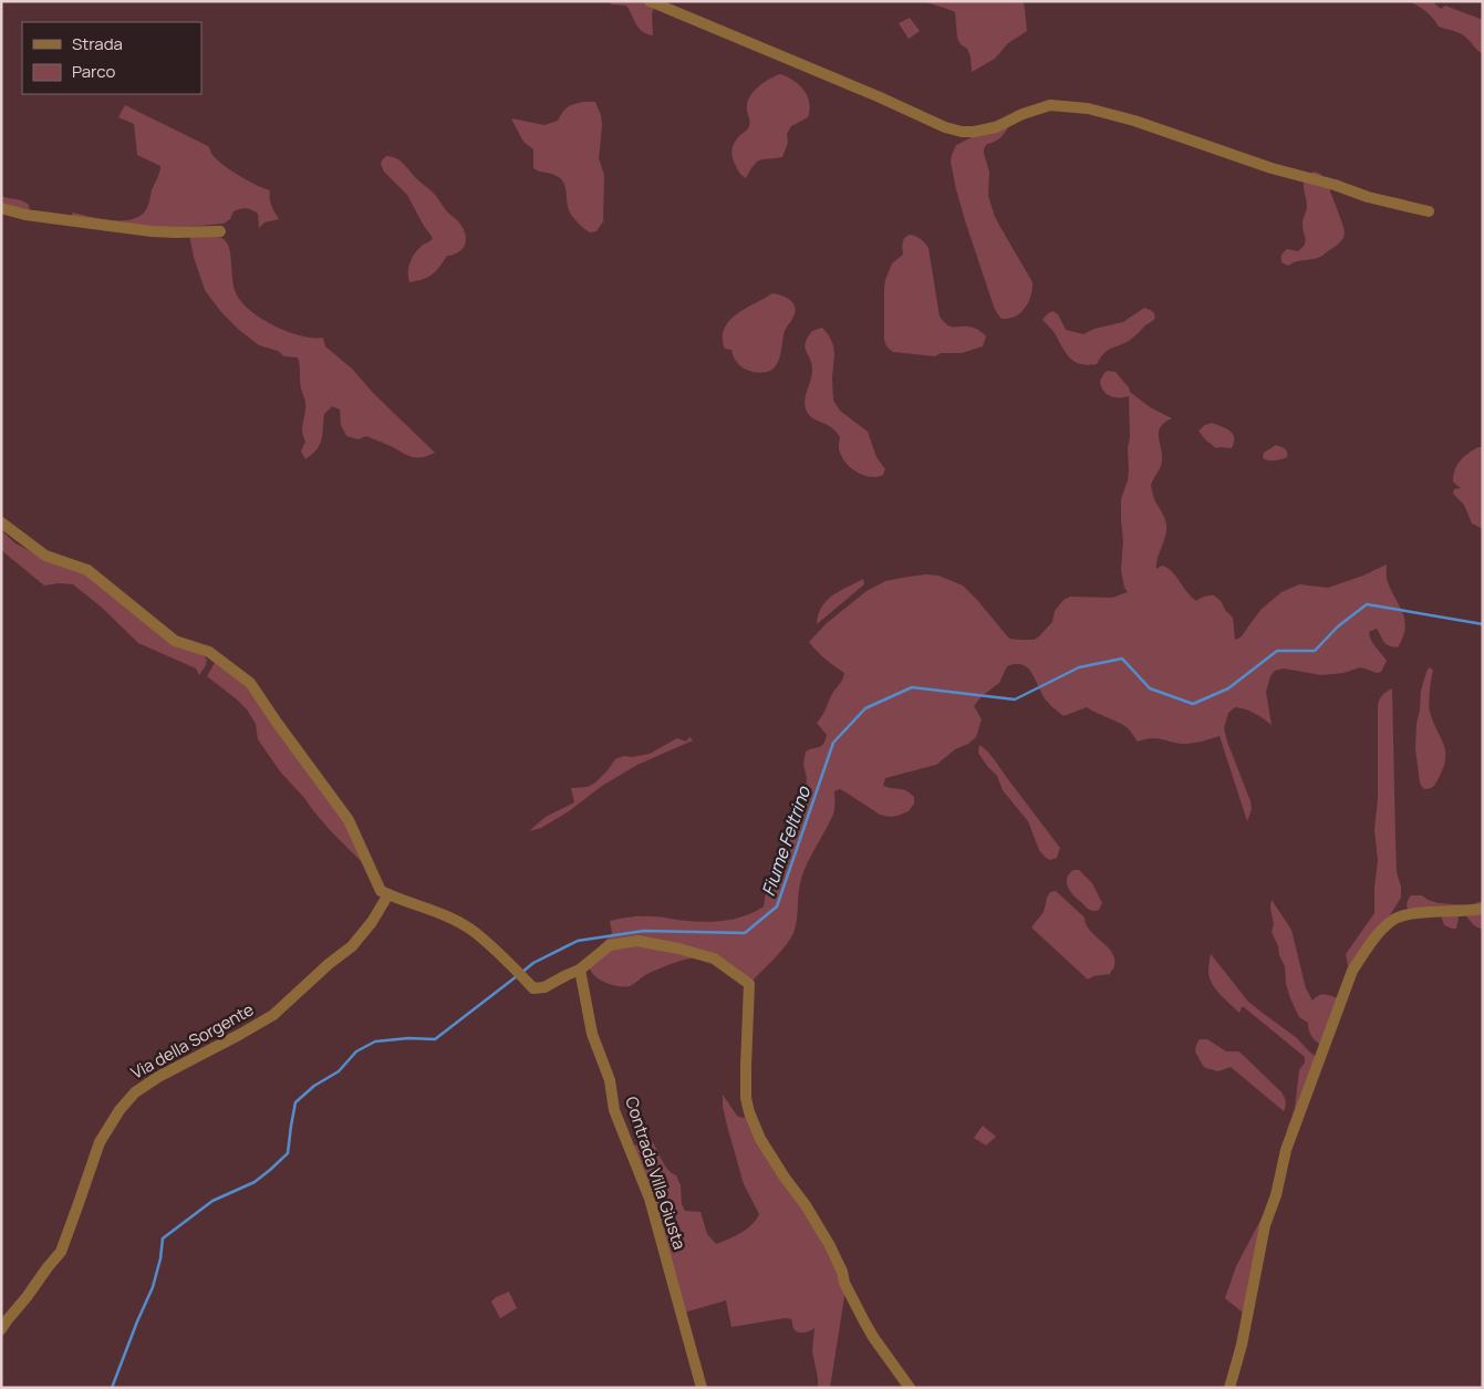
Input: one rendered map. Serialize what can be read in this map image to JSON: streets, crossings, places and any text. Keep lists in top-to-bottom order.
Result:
{
  "streets": {
    "street": ["Via della Sorgente", "Contrada Villa Giusta"]
  },
  "water": ["Fiume Feltrino"],
  "legend": ["Strada", "Parco"]
}
